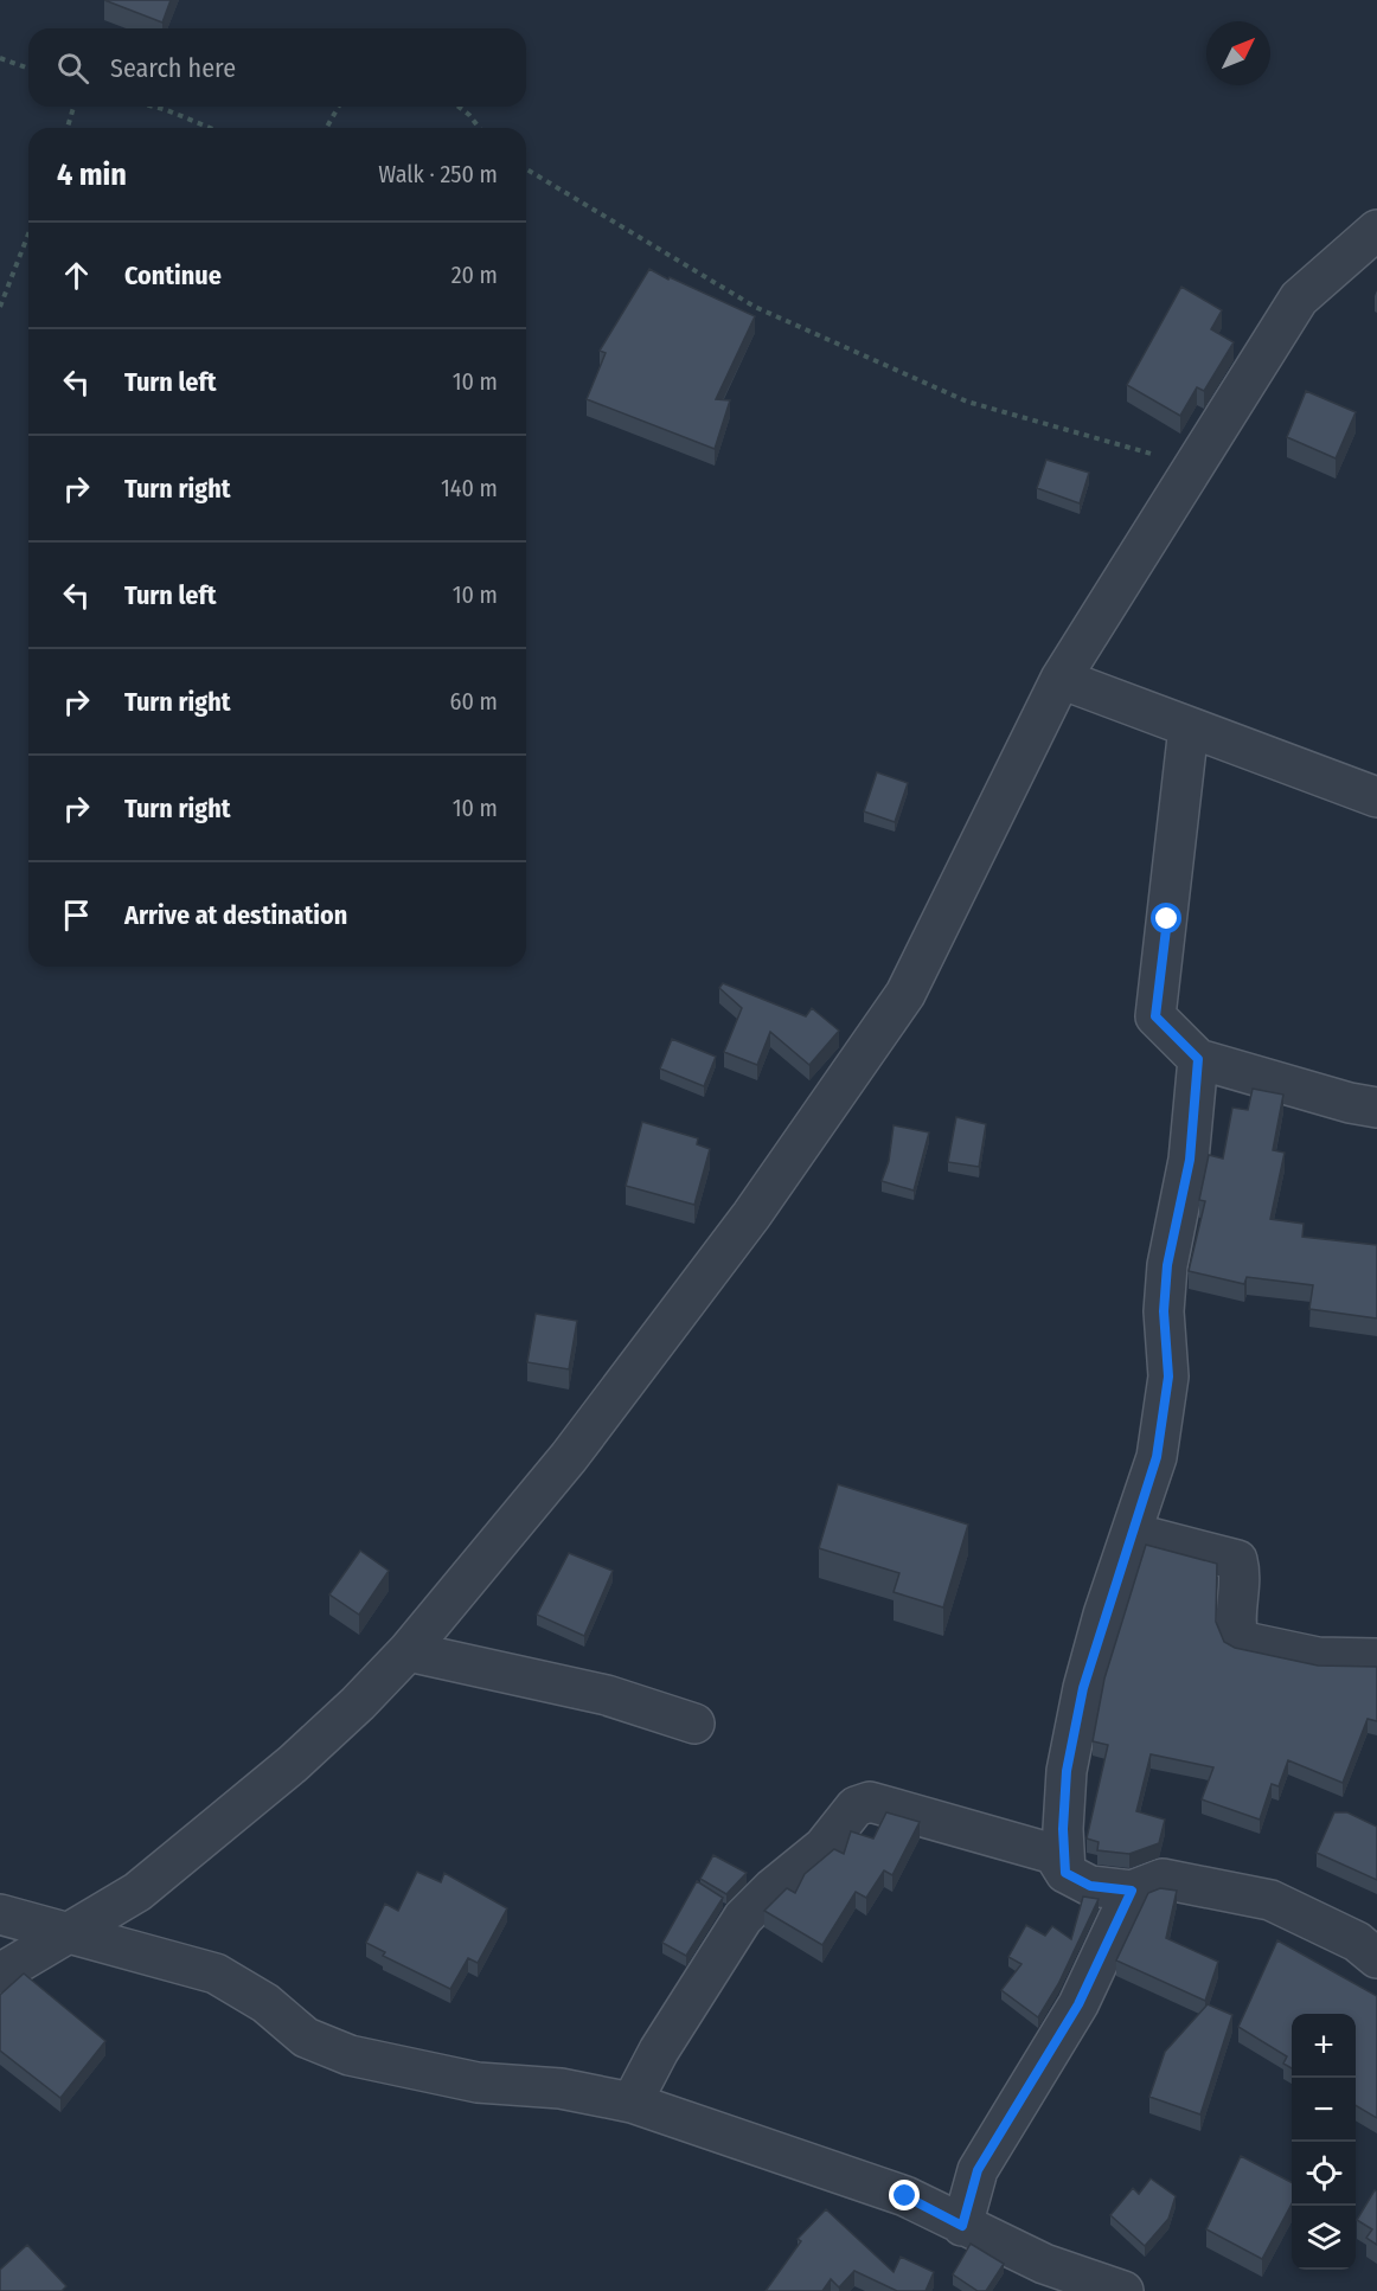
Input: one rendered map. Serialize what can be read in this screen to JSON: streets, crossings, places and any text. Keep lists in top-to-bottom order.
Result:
{
  "north": "top right",
  "page": {
    "search": "Search here",
    "heading": ["4 min", "Walk · 250 m"],
    "list": [
      ["Continue", "20 m"],
      ["Turn left", "10 m"],
      ["Turn right", "140 m"],
      ["Turn left", "10 m"],
      ["Turn right", "60 m"],
      ["Turn right", "10 m"],
      "Arrive at destination"
    ],
    "map_buttons": ["+", "−"]
  }
}
